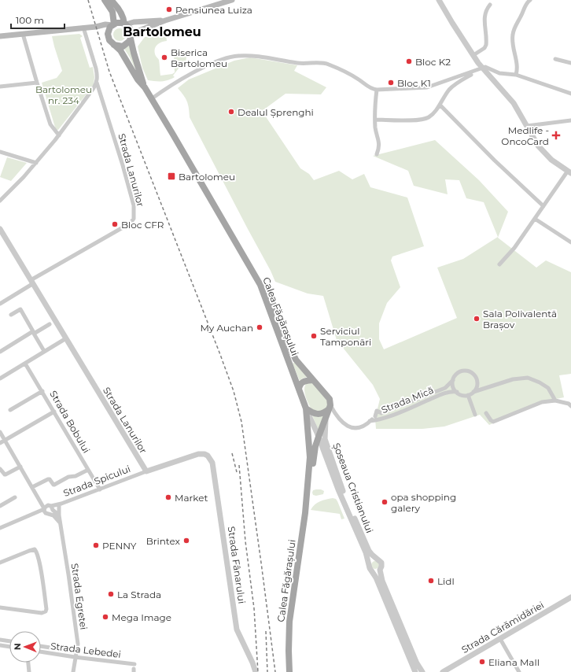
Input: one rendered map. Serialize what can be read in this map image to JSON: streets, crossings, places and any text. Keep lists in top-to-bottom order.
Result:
{
  "streets": {
    "main road": ["Calea Făgărașului"],
    "street": [
      "Strada Lanurilor",
      "Strada Mică",
      "Strada Bobului",
      "Strada Spicului",
      "Șoseaua Cristianului",
      "Strada Fânarului",
      "Strada Egretei",
      "Strada Cărămidăriei",
      "Strada Lebedei"
    ]
  },
  "crossings": [
    ["Strada Lanurilor", "Strada Spicului"],
    ["Calea Făgărașului", "Șoseaua Cristianului"],
    ["Strada Bobului", "Strada Spicului"],
    ["Strada Spicului", "Strada Fânarului"],
    ["Strada Spicului", "Strada Egretei"],
    ["Strada Egretei", "Strada Lebedei"]
  ],
  "districts": ["Bartolomeu"],
  "parks": ["Bartolomeu nr. 234"],
  "places": {
    "other": [
      "Pensiunea Luiza",
      "Biserica Bartolomeu",
      "Bloc K2",
      "Bloc K1",
      "Dealul Șprenghi",
      "Bloc CFR",
      "Sala Polivalentă Brașov",
      "My Auchan",
      "Serviciul Tamponări",
      "Market",
      "opa shopping galery",
      "Brintex",
      "PENNY",
      "Lidl",
      "La Strada",
      "Mega Image",
      "Eliana Mall"
    ],
    "health": ["Medlife - OncoCard"],
    "transit": ["Bartolomeu"]
  },
  "scale_bar": "100 m",
  "north": "left"
}
